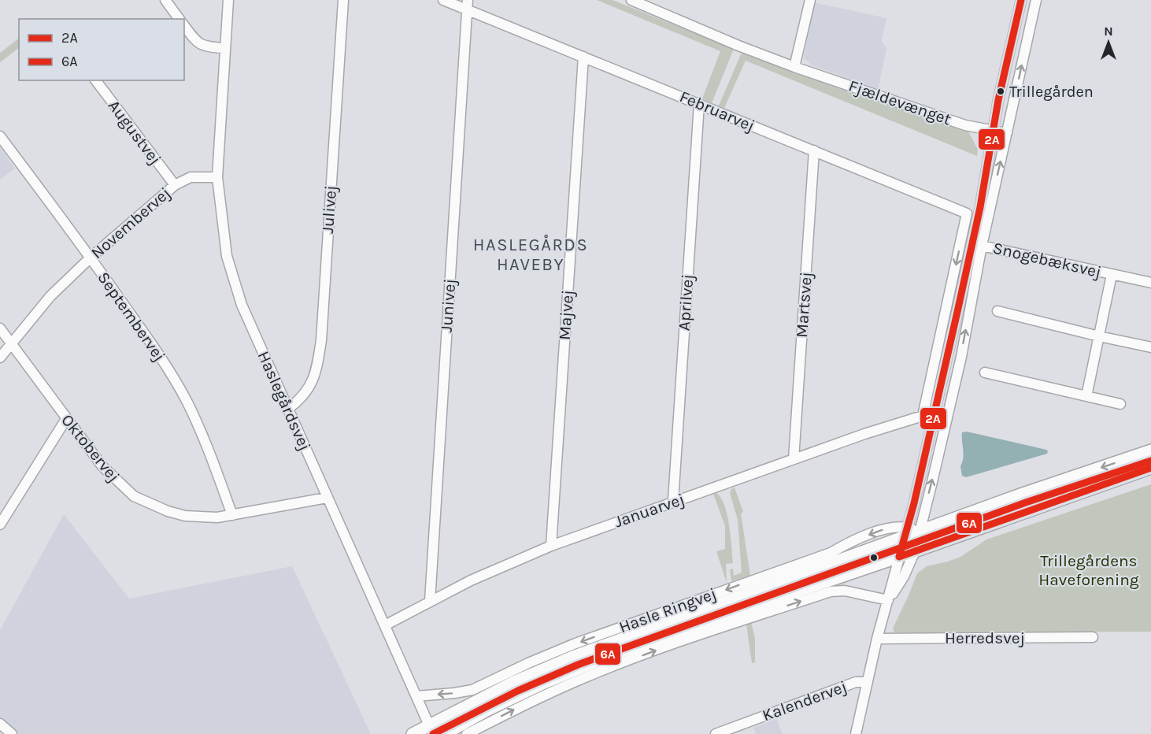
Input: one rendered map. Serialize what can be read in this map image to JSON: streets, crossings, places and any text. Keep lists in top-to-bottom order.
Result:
{
  "streets": {
    "main road": ["Hasle Ringvej"],
    "street": [
      "Fjældevænget",
      "Februarvej",
      "Augustvej",
      "Julivej",
      "Novembervej",
      "Snogebæksvej",
      "Aprilvej",
      "Martsvej",
      "Junivej",
      "Majvej",
      "Septembervej",
      "Haslegårdsvej",
      "Oktobervej",
      "Januarvej",
      "Herredsvej",
      "Kalendervej"
    ]
  },
  "crossings": [
    ["Februarvej", "Aprilvej"],
    ["Februarvej", "Martsvej"],
    ["Februarvej", "Junivej"],
    ["Februarvej", "Majvej"],
    ["Februarvej", "Januarvej"],
    ["Augustvej", "Novembervej"],
    ["Julivej", "Haslegårdsvej"],
    ["Novembervej", "Septembervej"],
    ["Novembervej", "Haslegårdsvej"],
    ["Novembervej", "Oktobervej"],
    ["Aprilvej", "Januarvej"],
    ["Martsvej", "Januarvej"],
    ["Junivej", "Januarvej"],
    ["Majvej", "Januarvej"],
    ["Septembervej", "Oktobervej"],
    ["Haslegårdsvej", "Oktobervej"],
    ["Haslegårdsvej", "Januarvej"],
    ["Haslegårdsvej", "Hasle Ringvej"]
  ],
  "districts": ["HASLEGÅRDS HAVEBY"],
  "parks": ["Trillegårdens Haveforening"],
  "places": ["Trillegården"],
  "lines": ["transit line 2A", "transit line 6A"],
  "legend": ["2A", "6A"],
  "north": "top"
}
